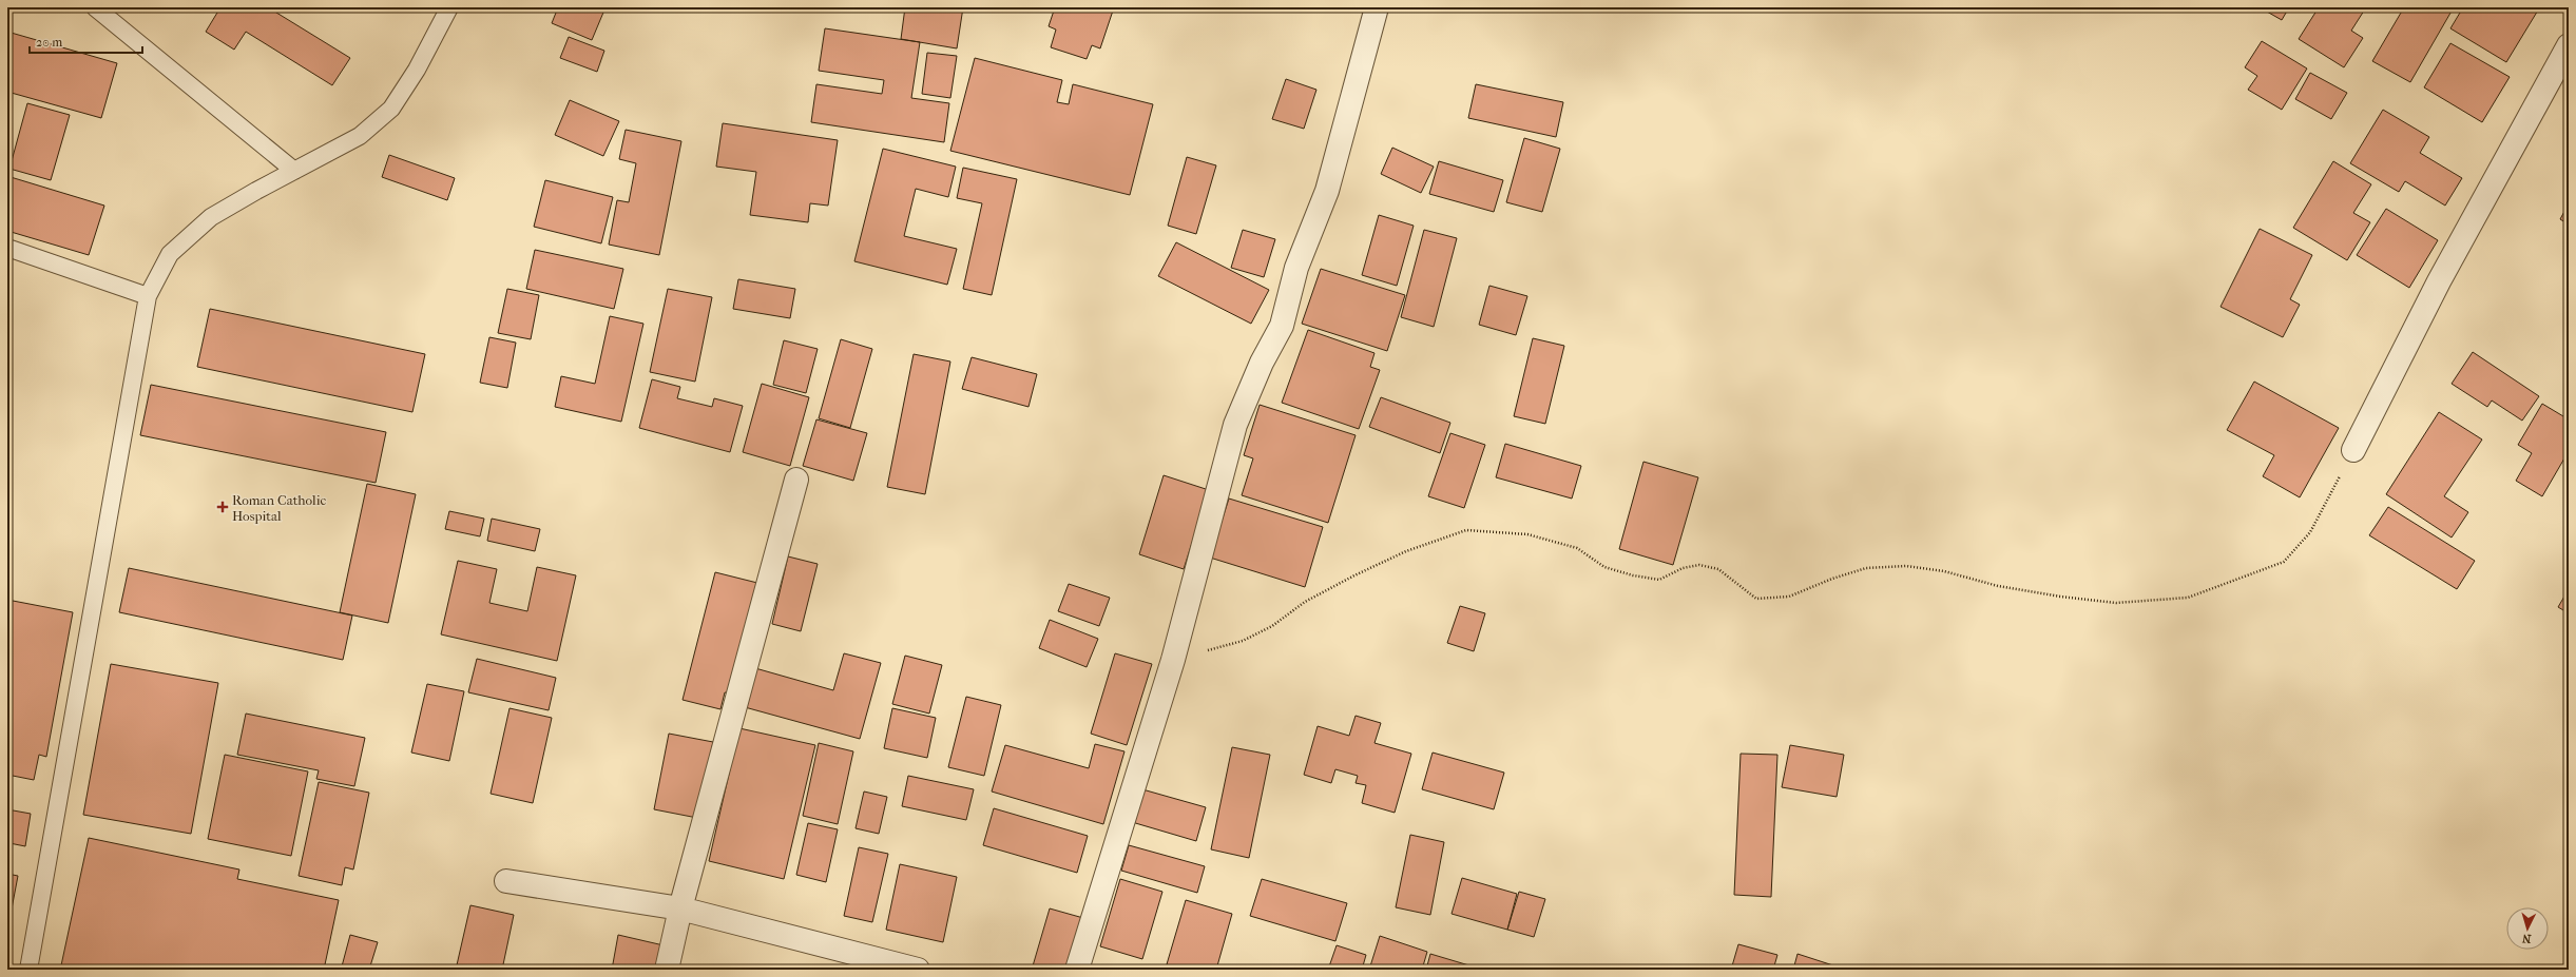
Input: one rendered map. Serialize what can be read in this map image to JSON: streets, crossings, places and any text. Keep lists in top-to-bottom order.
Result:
{
  "places": {
    "health": ["Roman Catholic Hospital"]
  },
  "scale_bar": "20 m",
  "north": "bottom"
}
